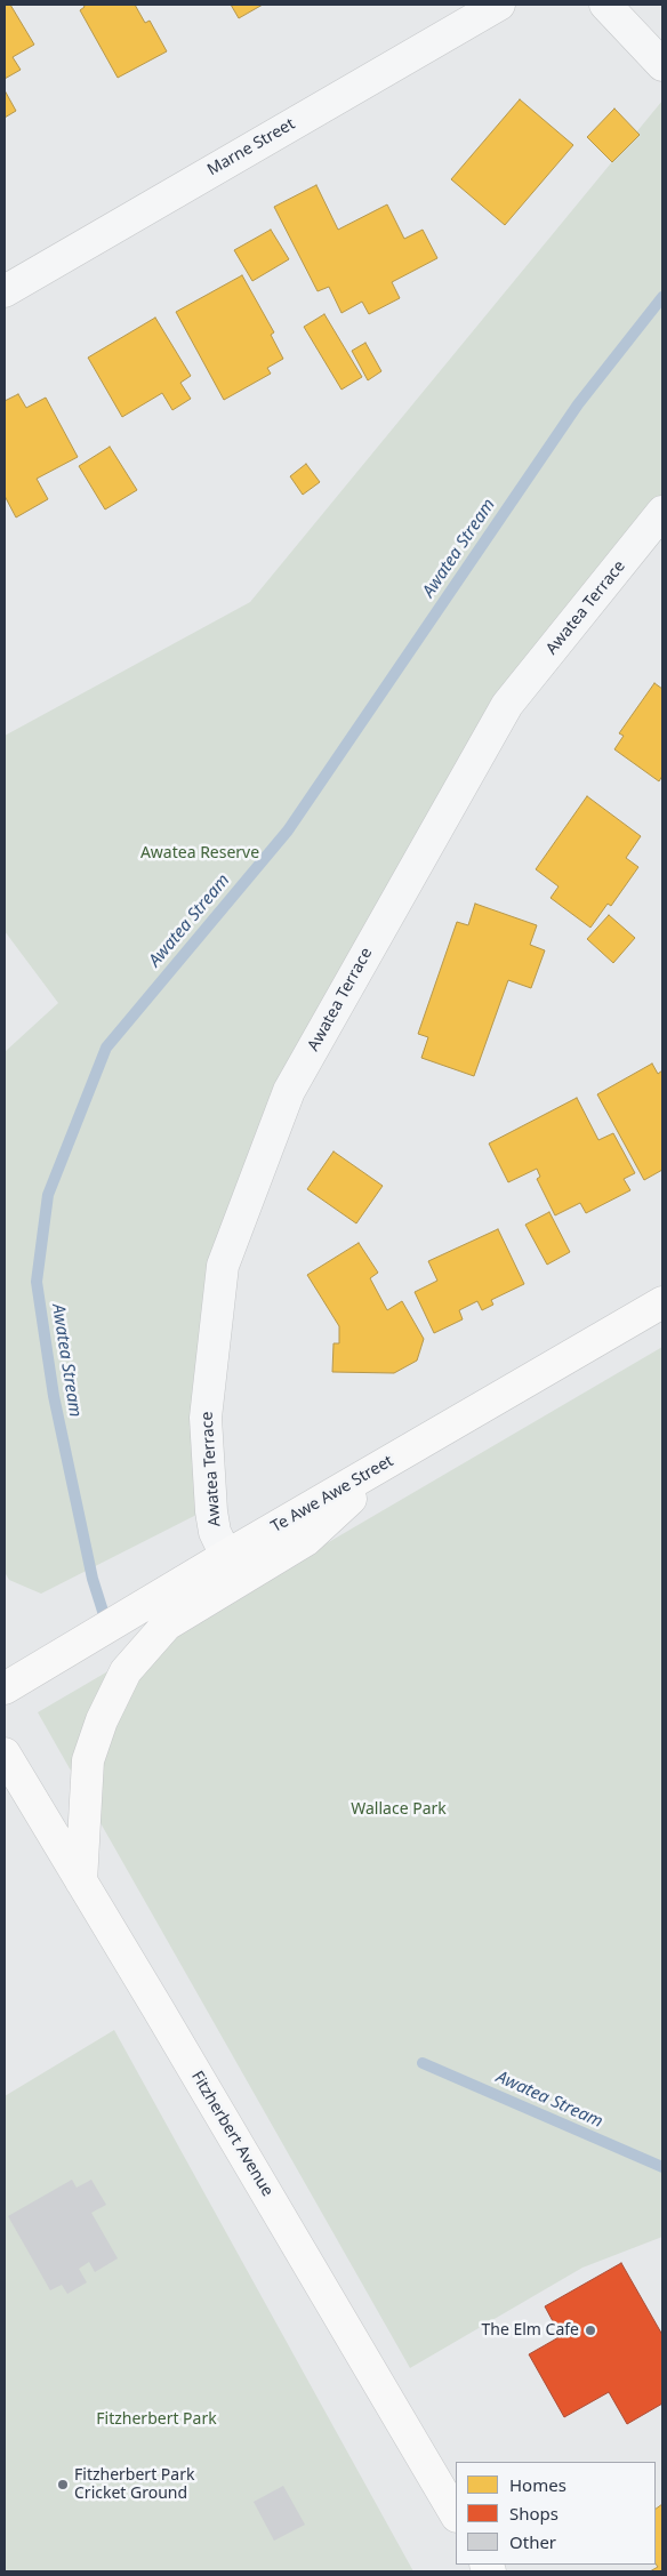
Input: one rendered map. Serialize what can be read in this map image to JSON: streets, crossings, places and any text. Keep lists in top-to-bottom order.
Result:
{
  "streets": {
    "main road": ["Te Awe Awe Street", "Fitzherbert Avenue"],
    "street": ["Marne Street", "Awatea Terrace"]
  },
  "crossings": [
    ["Awatea Terrace", "Te Awe Awe Street"]
  ],
  "water": ["Awatea Stream"],
  "parks": ["Awatea Reserve", "Wallace Park", "Fitzherbert Park"],
  "places": ["The Elm Cafe", "Fitzherbert Park Cricket Ground"],
  "legend": ["Homes", "Shops", "Other"]
}
